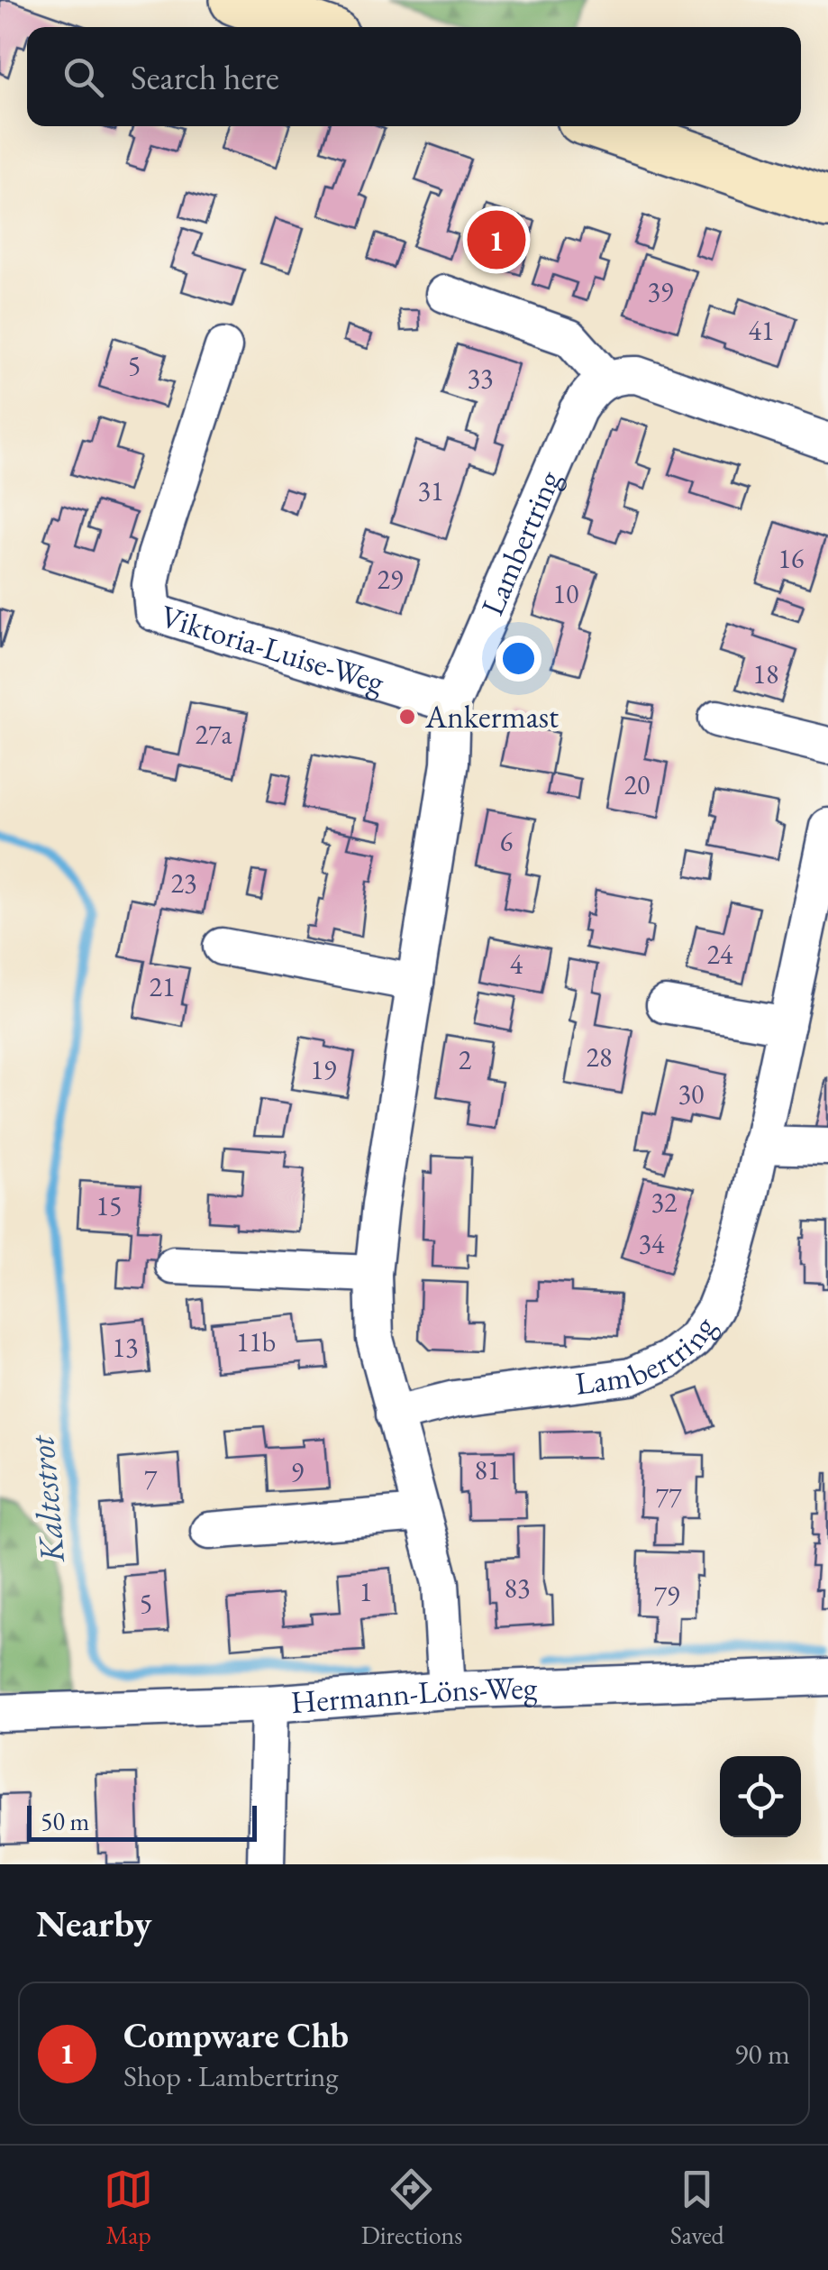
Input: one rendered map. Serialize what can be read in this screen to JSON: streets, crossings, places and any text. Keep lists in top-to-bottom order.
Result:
{
  "streets": {
    "street": ["Lambertring", "Viktoria-Luise-Weg", "Hermann-Löns-Weg"]
  },
  "crossings": [
    ["Lambertring", "Viktoria-Luise-Weg"],
    ["Lambertring", "Hermann-Löns-Weg"]
  ],
  "water": ["Kaltestrot"],
  "places": ["Ankermast"],
  "house_numbers": [
    "39",
    "41",
    "5",
    "33",
    "31",
    "16",
    "29",
    "10",
    "18",
    "27a",
    "20",
    "6",
    "23",
    "24",
    "4",
    "21",
    "28",
    "2",
    "19",
    "30",
    "32",
    "15",
    "34",
    "11b",
    "13",
    "81",
    "9",
    "7",
    "77",
    "83",
    "1",
    "79",
    "5"
  ],
  "scale_bar": "50 m",
  "page": {
    "search": "Search here",
    "pins": "1",
    "scale": "50 m",
    "heading": "Nearby",
    "list": [
      {
        "mark": "1",
        "name": "Compware Chb",
        "note": "Shop · Lambertring",
        "value": "90 m"
      }
    ],
    "nav": ["Map", "Directions", "Saved"]
  }
}
